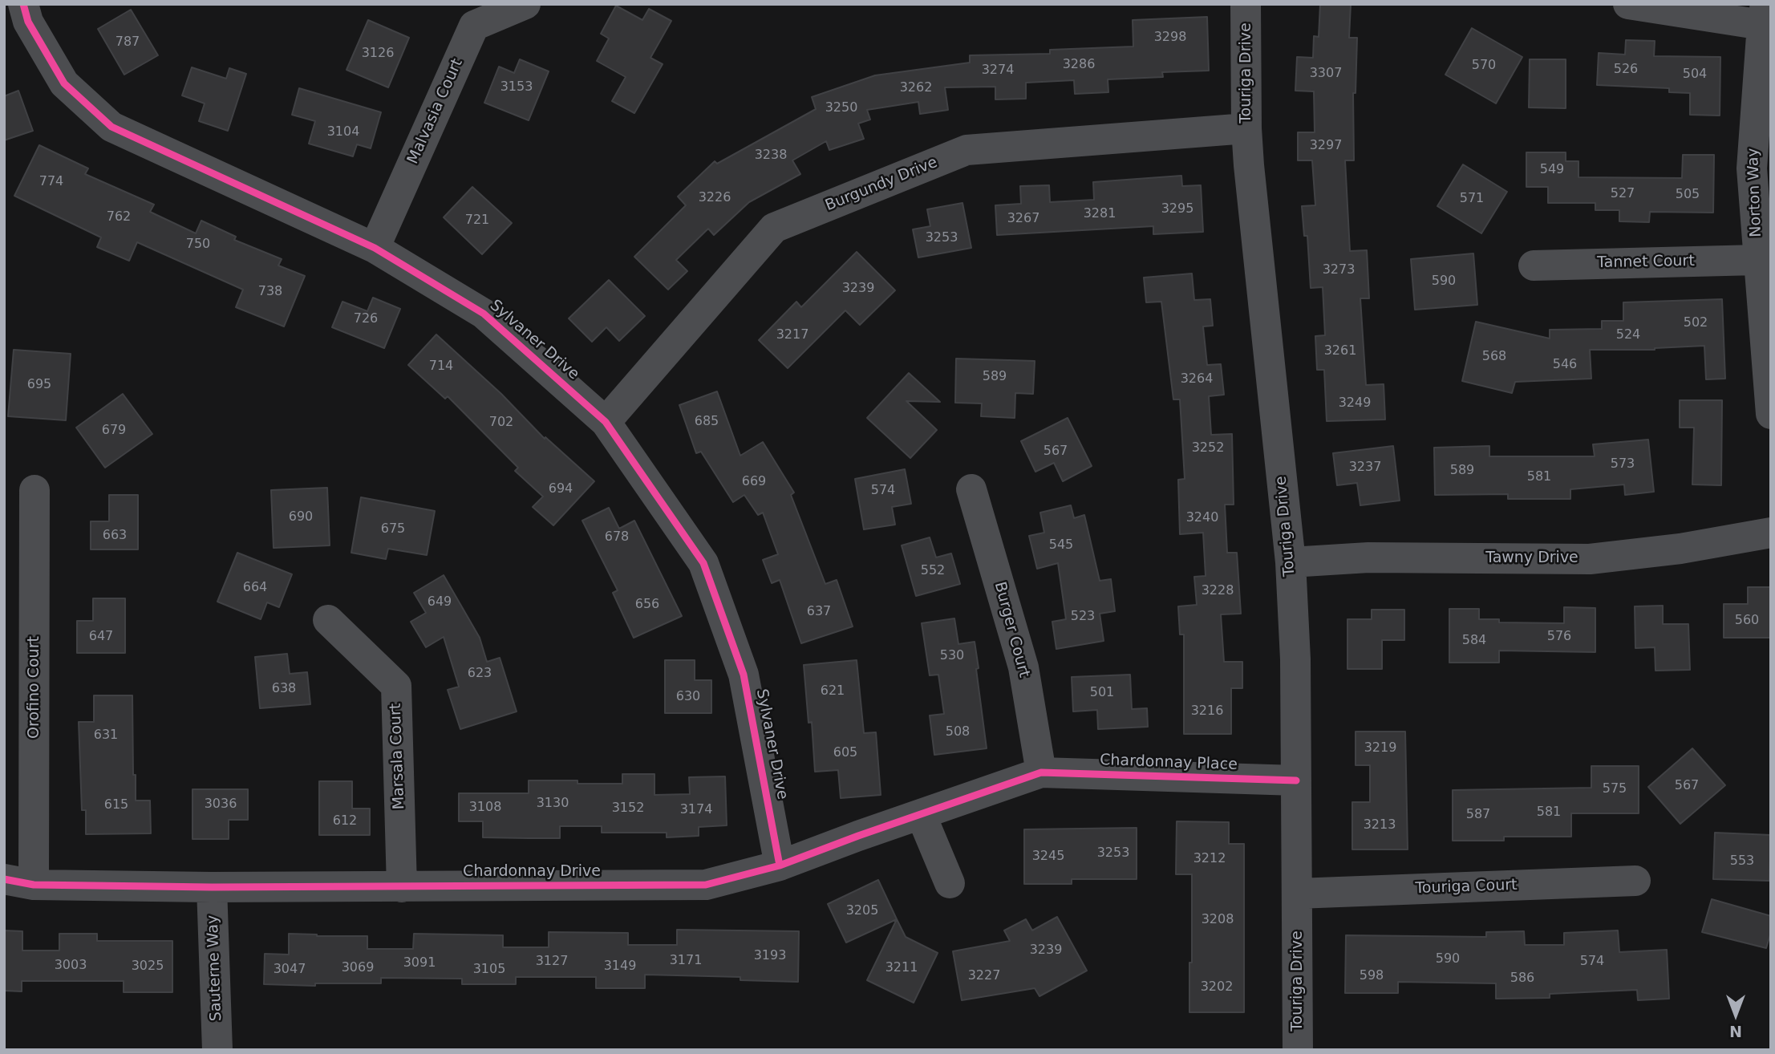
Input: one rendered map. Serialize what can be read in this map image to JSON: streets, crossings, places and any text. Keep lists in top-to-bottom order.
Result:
{
  "streets": {
    "street": [
      "Touriga Drive",
      "Malvasia Court",
      "Burgundy Drive",
      "Norton Way",
      "Tannet Court",
      "Sylvaner Drive",
      "Tawny Drive",
      "Burger Court",
      "Orofino Court",
      "Marsala Court",
      "Chardonnay Place",
      "Chardonnay Drive",
      "Touriga Court",
      "Sauterne Way"
    ]
  },
  "crossings": [
    ["Touriga Drive", "Burgundy Drive"],
    ["Touriga Drive", "Tawny Drive"],
    ["Touriga Drive", "Chardonnay Place"],
    ["Touriga Drive", "Touriga Court"],
    ["Malvasia Court", "Sylvaner Drive"],
    ["Burgundy Drive", "Sylvaner Drive"],
    ["Norton Way", "Tannet Court"],
    ["Sylvaner Drive", "Chardonnay Drive"],
    ["Burger Court", "Chardonnay Place"],
    ["Burger Court", "Chardonnay Drive"],
    ["Orofino Court", "Chardonnay Drive"],
    ["Marsala Court", "Chardonnay Drive"],
    ["Chardonnay Place", "Chardonnay Drive"],
    ["Chardonnay Drive", "Sauterne Way"]
  ],
  "house_numbers": [
    "3298",
    "787",
    "3126",
    "3286",
    "570",
    "526",
    "3274",
    "3307",
    "504",
    "3153",
    "3262",
    "3250",
    "3104",
    "3297",
    "3238",
    "549",
    "774",
    "527",
    "505",
    "3226",
    "571",
    "3295",
    "3281",
    "762",
    "3267",
    "721",
    "3253",
    "750",
    "3273",
    "590",
    "3239",
    "738",
    "726",
    "502",
    "3217",
    "524",
    "3261",
    "568",
    "546",
    "714",
    "589",
    "3264",
    "695",
    "3249",
    "685",
    "702",
    "679",
    "3252",
    "567",
    "573",
    "3237",
    "589",
    "581",
    "669",
    "694",
    "574",
    "690",
    "3240",
    "675",
    "663",
    "678",
    "545",
    "552",
    "664",
    "3228",
    "649",
    "656",
    "637",
    "523",
    "560",
    "647",
    "576",
    "584",
    "530",
    "623",
    "638",
    "621",
    "501",
    "630",
    "3216",
    "508",
    "631",
    "3219",
    "605",
    "567",
    "575",
    "3130",
    "3036",
    "615",
    "3108",
    "3152",
    "3174",
    "581",
    "587",
    "612",
    "3213",
    "3253",
    "3245",
    "3212",
    "553",
    "3205",
    "3208",
    "3239",
    "3193",
    "590",
    "3171",
    "3127",
    "574",
    "3091",
    "3003",
    "3025",
    "3149",
    "3069",
    "3211",
    "3047",
    "3105",
    "3227",
    "598",
    "586",
    "3202"
  ],
  "north": "bottom"
}
